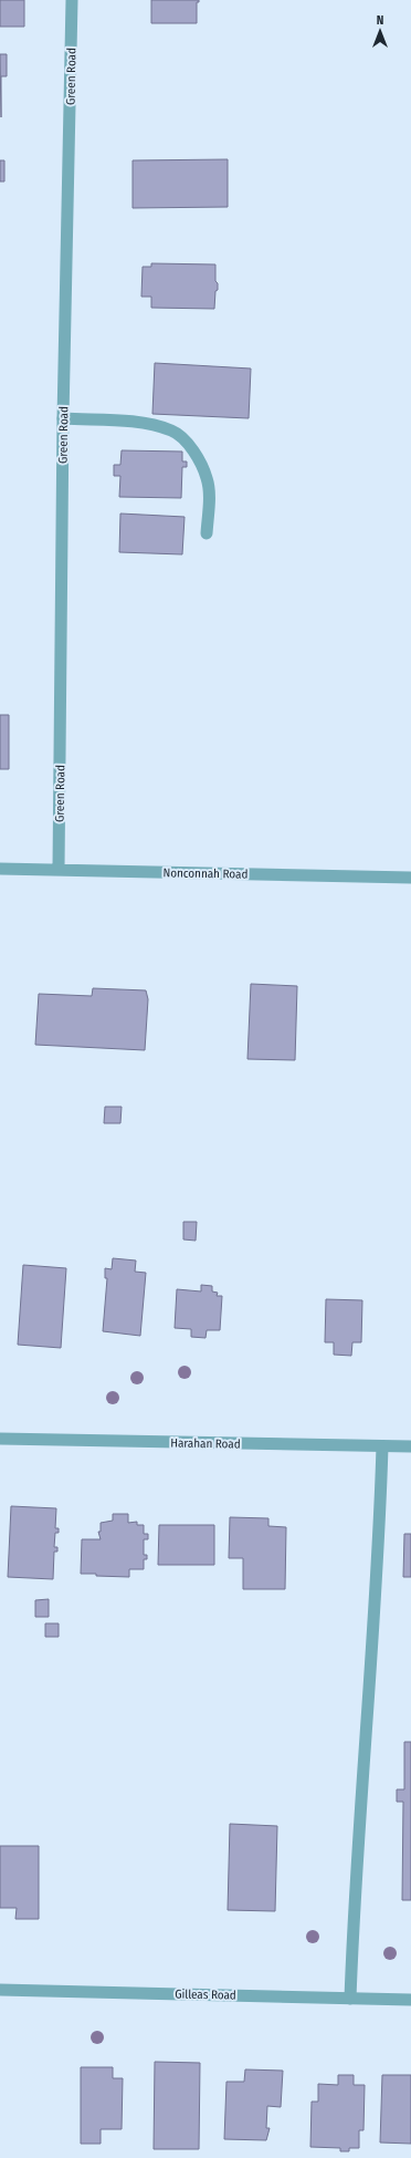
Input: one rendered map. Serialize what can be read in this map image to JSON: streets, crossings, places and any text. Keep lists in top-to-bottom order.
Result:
{
  "streets": {
    "street": [
      "Green Road",
      "Nonconnah Road",
      "Harahan Road",
      "Gilleas Road"
    ]
  },
  "crossings": [
    ["Green Road", "Nonconnah Road"]
  ],
  "north": "top"
}
